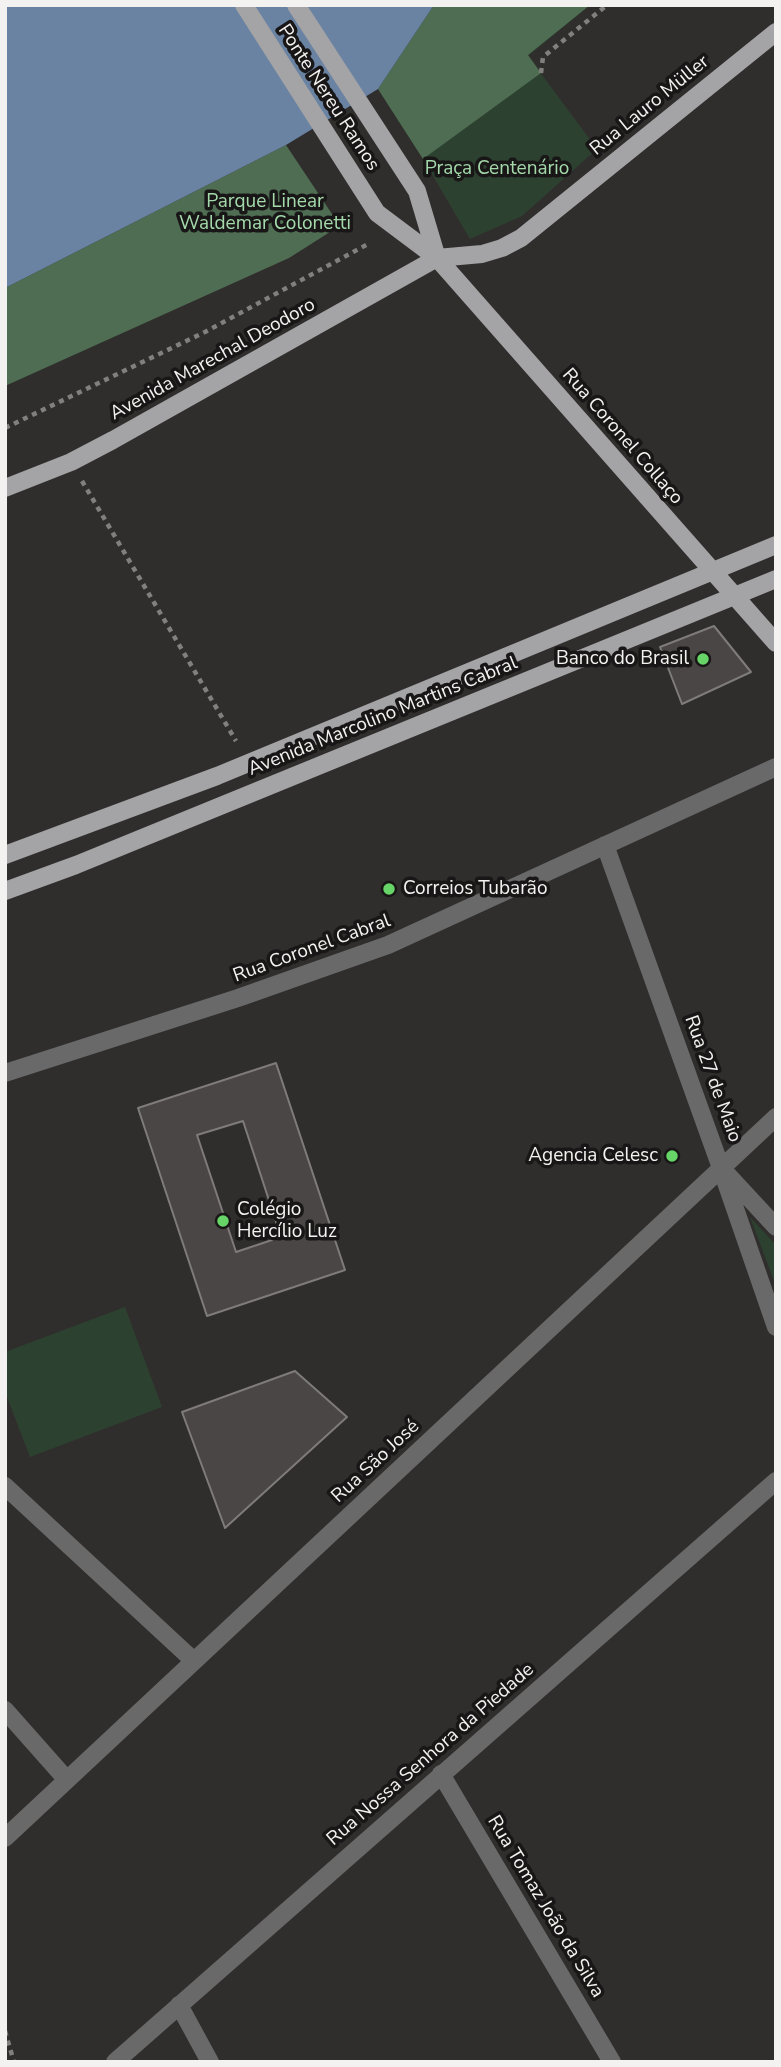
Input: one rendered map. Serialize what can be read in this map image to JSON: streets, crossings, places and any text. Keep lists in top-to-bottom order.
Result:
{
  "streets": {
    "main road": [
      "Ponte Nereu Ramos",
      "Rua Lauro Müller",
      "Avenida Marechal Deodoro",
      "Rua Coronel Collaço",
      "Avenida Marcolino Martins Cabral"
    ],
    "street": [
      "Rua Coronel Cabral",
      "Rua 27 de Maio",
      "Rua São José",
      "Rua Nossa Senhora da Piedade",
      "Rua Tomaz João da Silva"
    ]
  },
  "crossings": [
    ["Ponte Nereu Ramos", "Rua Lauro Müller"],
    ["Ponte Nereu Ramos", "Avenida Marechal Deodoro"],
    ["Ponte Nereu Ramos", "Rua Coronel Collaço"],
    ["Rua Lauro Müller", "Avenida Marechal Deodoro"],
    ["Rua Lauro Müller", "Rua Coronel Collaço"],
    ["Avenida Marechal Deodoro", "Rua Coronel Collaço"],
    ["Rua Coronel Collaço", "Avenida Marcolino Martins Cabral"],
    ["Rua Coronel Cabral", "Rua 27 de Maio"],
    ["Rua 27 de Maio", "Rua São José"],
    ["Rua Nossa Senhora da Piedade", "Rua Tomaz João da Silva"]
  ],
  "parks": ["Praça Centenário", "Parque Linear Waldemar Colonetti"],
  "places": [
    "Banco do Brasil",
    "Correios Tubarão",
    "Agencia Celesc",
    "Colégio Hercílio Luz"
  ]
}
